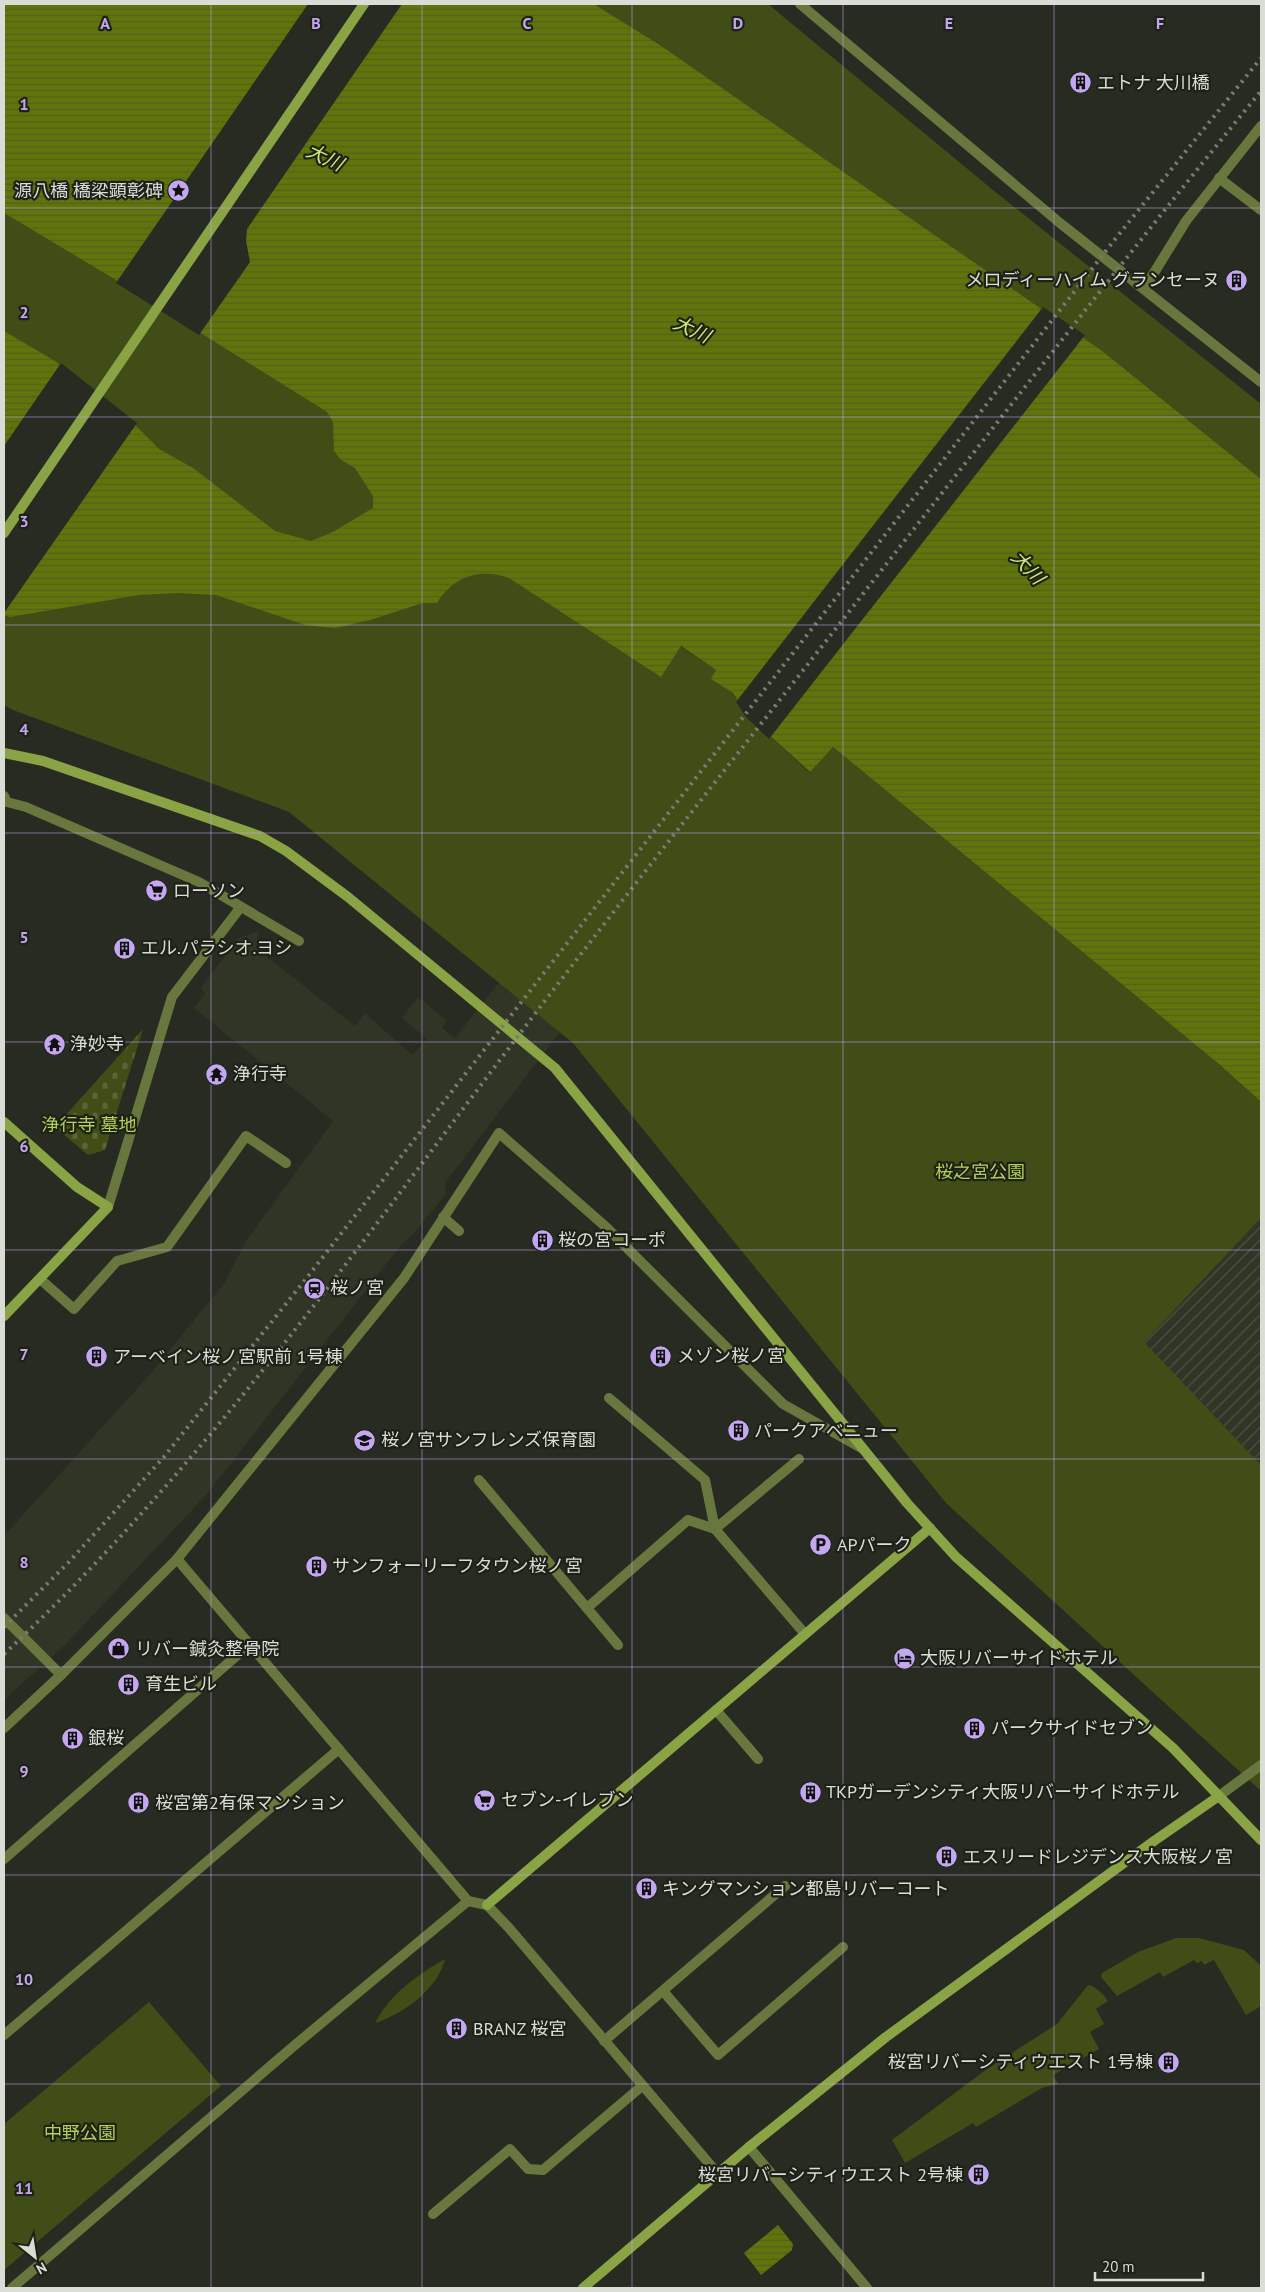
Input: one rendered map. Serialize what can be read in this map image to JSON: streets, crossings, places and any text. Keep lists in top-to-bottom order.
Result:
{
  "water": ["大川"],
  "parks": ["浄行寺 墓地", "桜之宮公園", "中野公園"],
  "places": {
    "building": [
      "エトナ 大川橋",
      "メロディーハイム グランセーヌ",
      "エル.パラシオ.ヨシ",
      "桜の宮コーポ",
      "メゾン桜ノ宮",
      "アーベイン桜ノ宮駅前 1号棟",
      "パークアベニュー",
      "サンフォーリーフタウン桜ノ宮",
      "育生ビル",
      "パークサイドセブン",
      "銀桜",
      "TKPガーデンシティ大阪リバーサイドホテル",
      "桜宮第2有保マンション",
      "エスリードレジデンス大阪桜ノ宮",
      "キングマンション都島リバーコート",
      "BRANZ 桜宮",
      "桜宮リバーシティウエスト 1号棟",
      "桜宮リバーシティウエスト 2号棟"
    ],
    "place": ["源八橋 橋梁顕彰碑"],
    "supermarket": ["ローソン", "セブン-イレブン"],
    "temple": ["浄妙寺", "浄行寺"],
    "station": ["桜ノ宮"],
    "school or university": ["桜ノ宮サンフレンズ保育園"],
    "parking": ["APパーク"],
    "shop": ["リバー鍼灸整骨院"],
    "hotel": ["大阪リバーサイドホテル"]
  },
  "scale_bar": "20 m",
  "north": "bottom right",
  "grid": {
    "columns": [
      "A",
      "B",
      "C",
      "D",
      "E",
      "F"
    ],
    "rows": [
      "1",
      "2",
      "3",
      "4",
      "5",
      "6",
      "7",
      "8",
      "9",
      "10",
      "11"
    ]
  }
}
